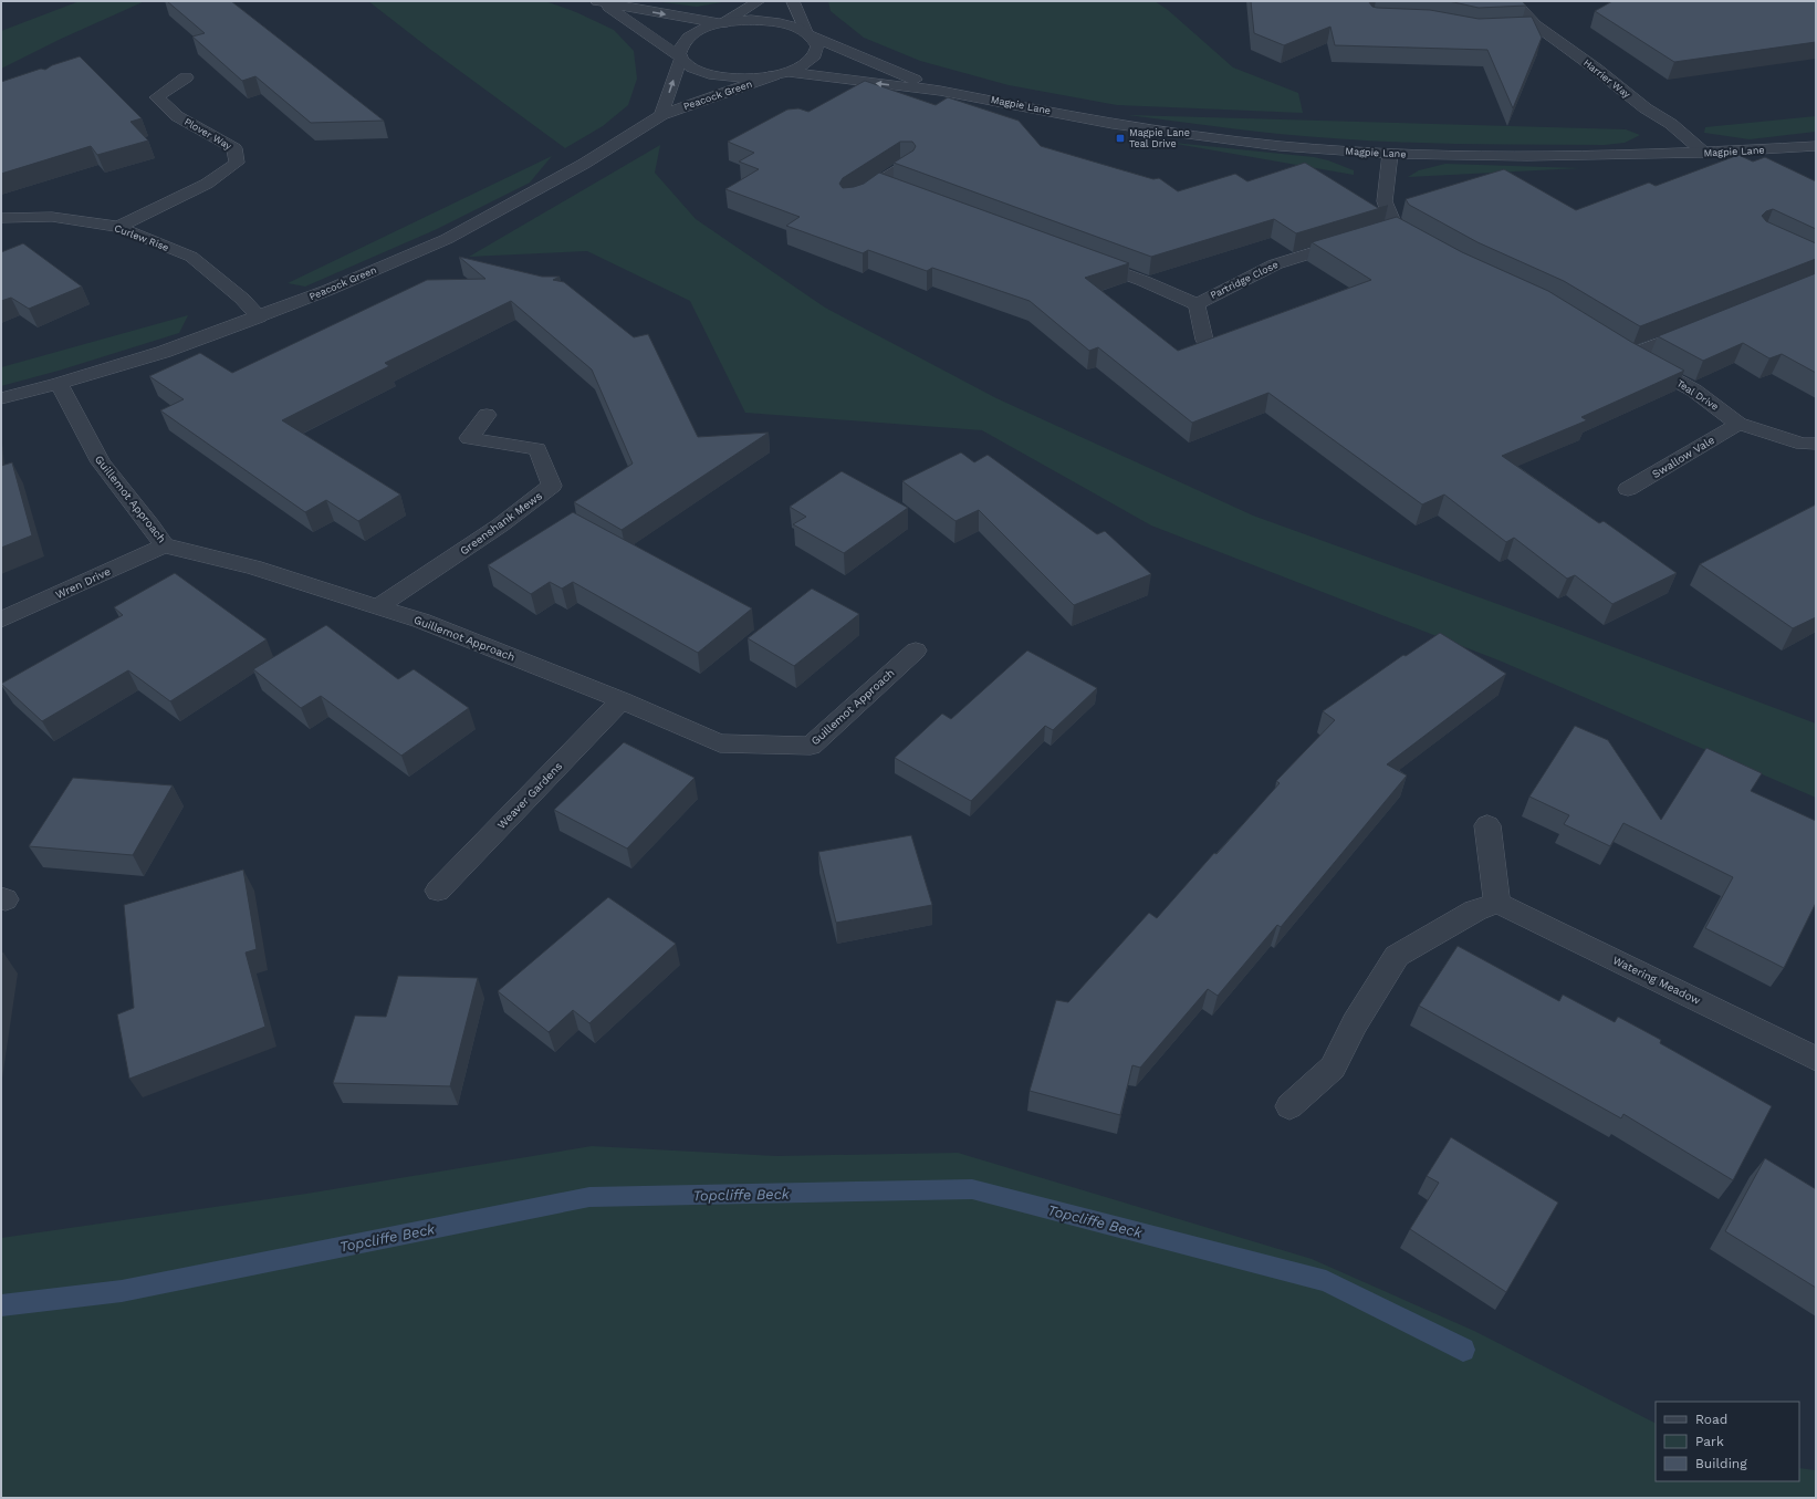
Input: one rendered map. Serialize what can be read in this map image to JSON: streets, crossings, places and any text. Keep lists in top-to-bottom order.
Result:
{
  "streets": {
    "street": [
      "Harrier Way",
      "Peacock Green",
      "Magpie Lane",
      "Plover Way",
      "Curlew Rise",
      "Partridge Close",
      "Teal Drive",
      "Swallow Vale",
      "Guillemot Approach",
      "Greenshank Mews",
      "Wren Drive",
      "Weaver Gardens",
      "Watering Meadow"
    ]
  },
  "crossings": [
    ["Harrier Way", "Magpie Lane"],
    ["Peacock Green", "Magpie Lane"],
    ["Peacock Green", "Curlew Rise"],
    ["Peacock Green", "Guillemot Approach"],
    ["Plover Way", "Curlew Rise"],
    ["Teal Drive", "Swallow Vale"],
    ["Guillemot Approach", "Greenshank Mews"],
    ["Guillemot Approach", "Wren Drive"],
    ["Guillemot Approach", "Weaver Gardens"]
  ],
  "water": ["Topcliffe Beck"],
  "places": {
    "transit": ["Magpie Lane Teal Drive"]
  },
  "legend": ["Road", "Park", "Building"]
}
